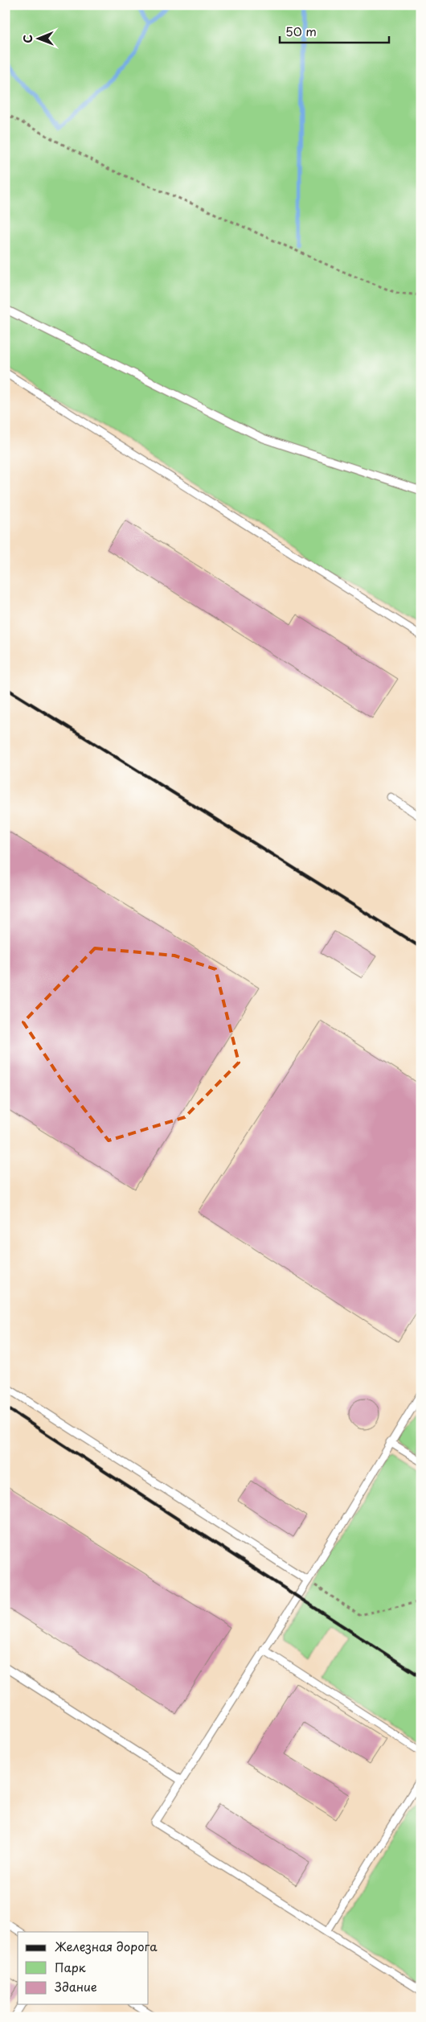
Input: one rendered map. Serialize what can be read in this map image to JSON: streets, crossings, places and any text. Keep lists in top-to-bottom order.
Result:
{
  "legend": ["Железная дорога", "Парк", "Здание"],
  "scale_bar": "50 m",
  "north": "left"
}
